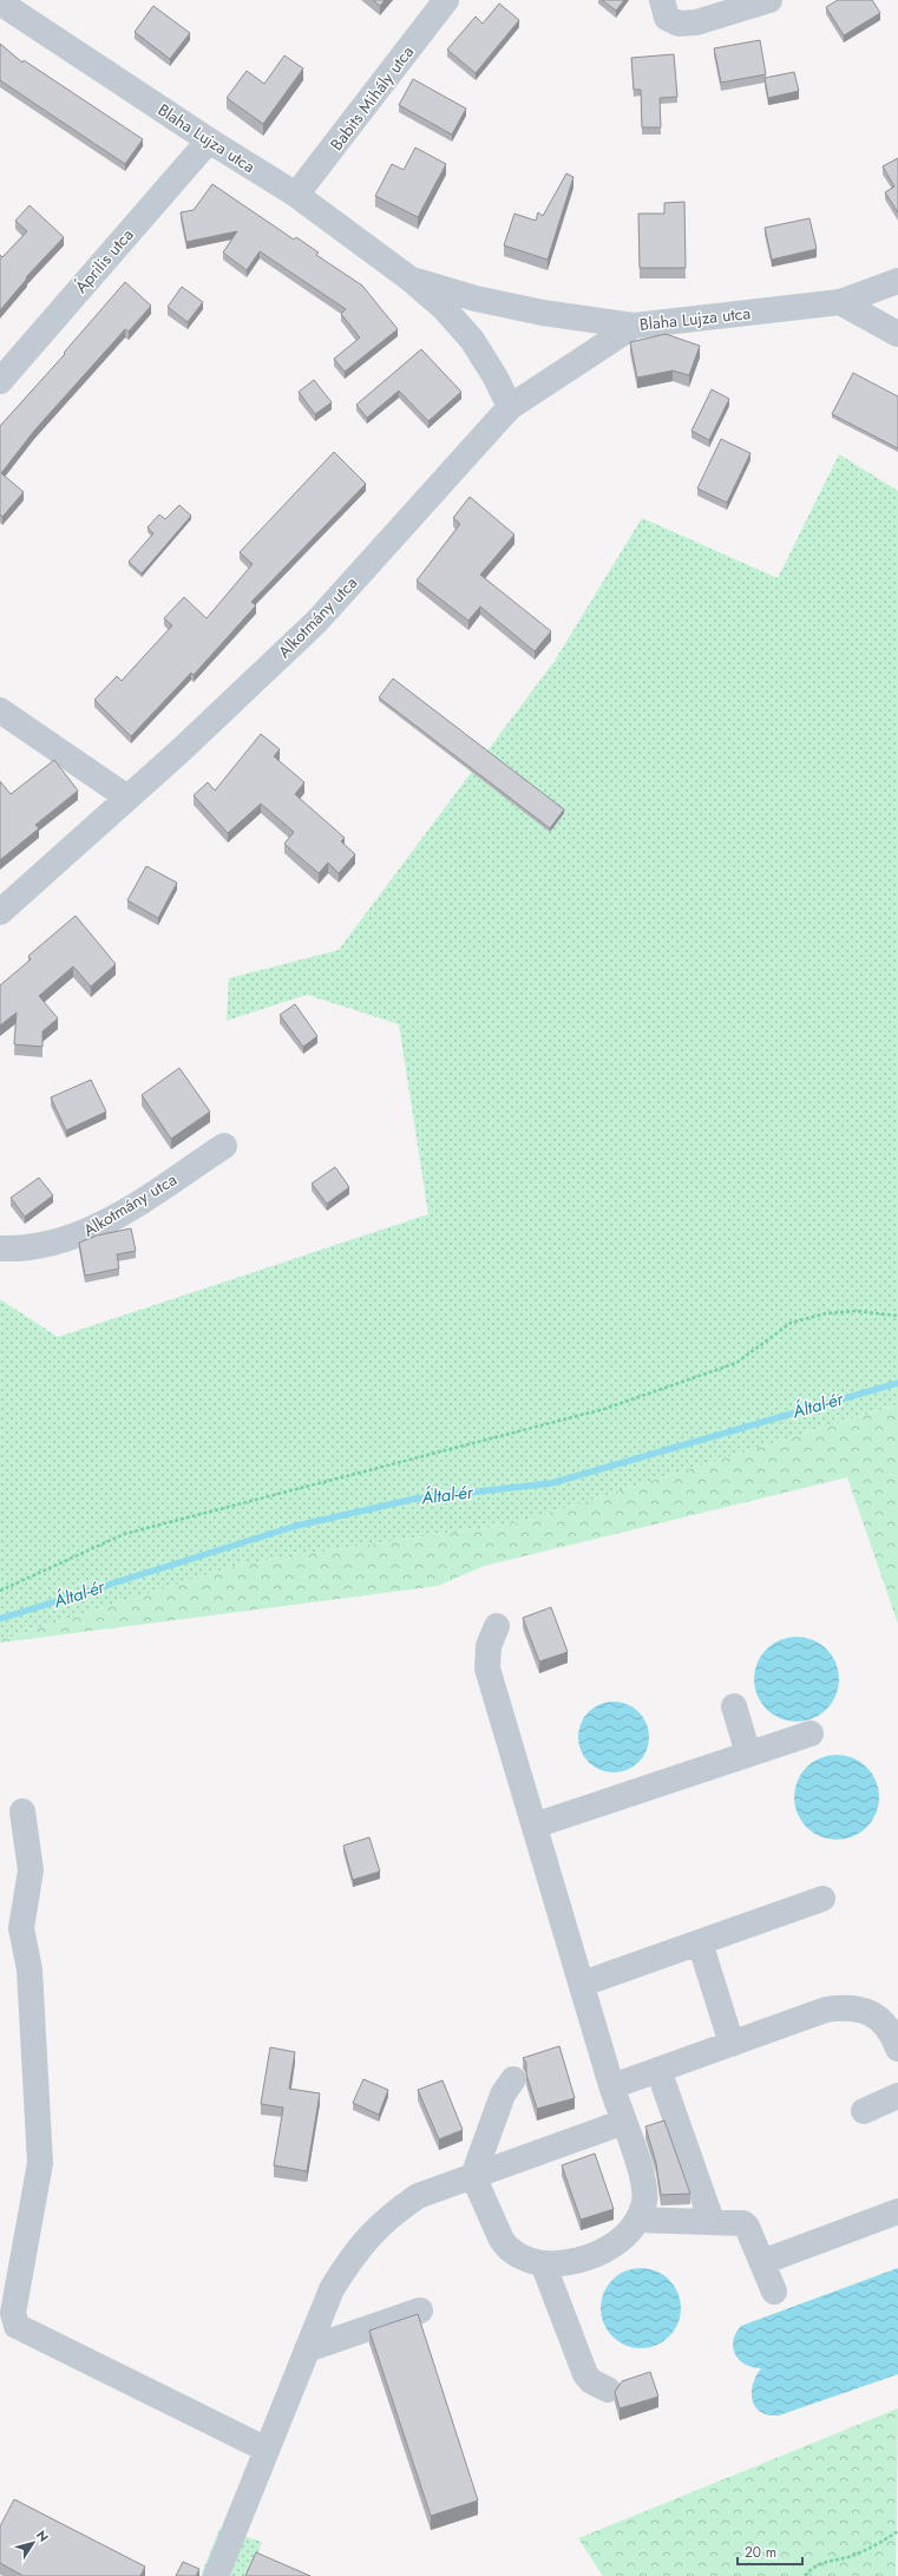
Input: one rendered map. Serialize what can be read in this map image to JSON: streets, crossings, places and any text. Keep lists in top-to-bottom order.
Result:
{
  "streets": {
    "street": [
      "Babits Mihály utca",
      "Blaha Lujza utca",
      "Április utca",
      "Alkotmány utca"
    ]
  },
  "crossings": [
    ["Babits Mihály utca", "Blaha Lujza utca"],
    ["Blaha Lujza utca", "Április utca"],
    ["Blaha Lujza utca", "Alkotmány utca"]
  ],
  "water": ["Által-ér"],
  "scale_bar": "20 m",
  "north": "top right"
}
